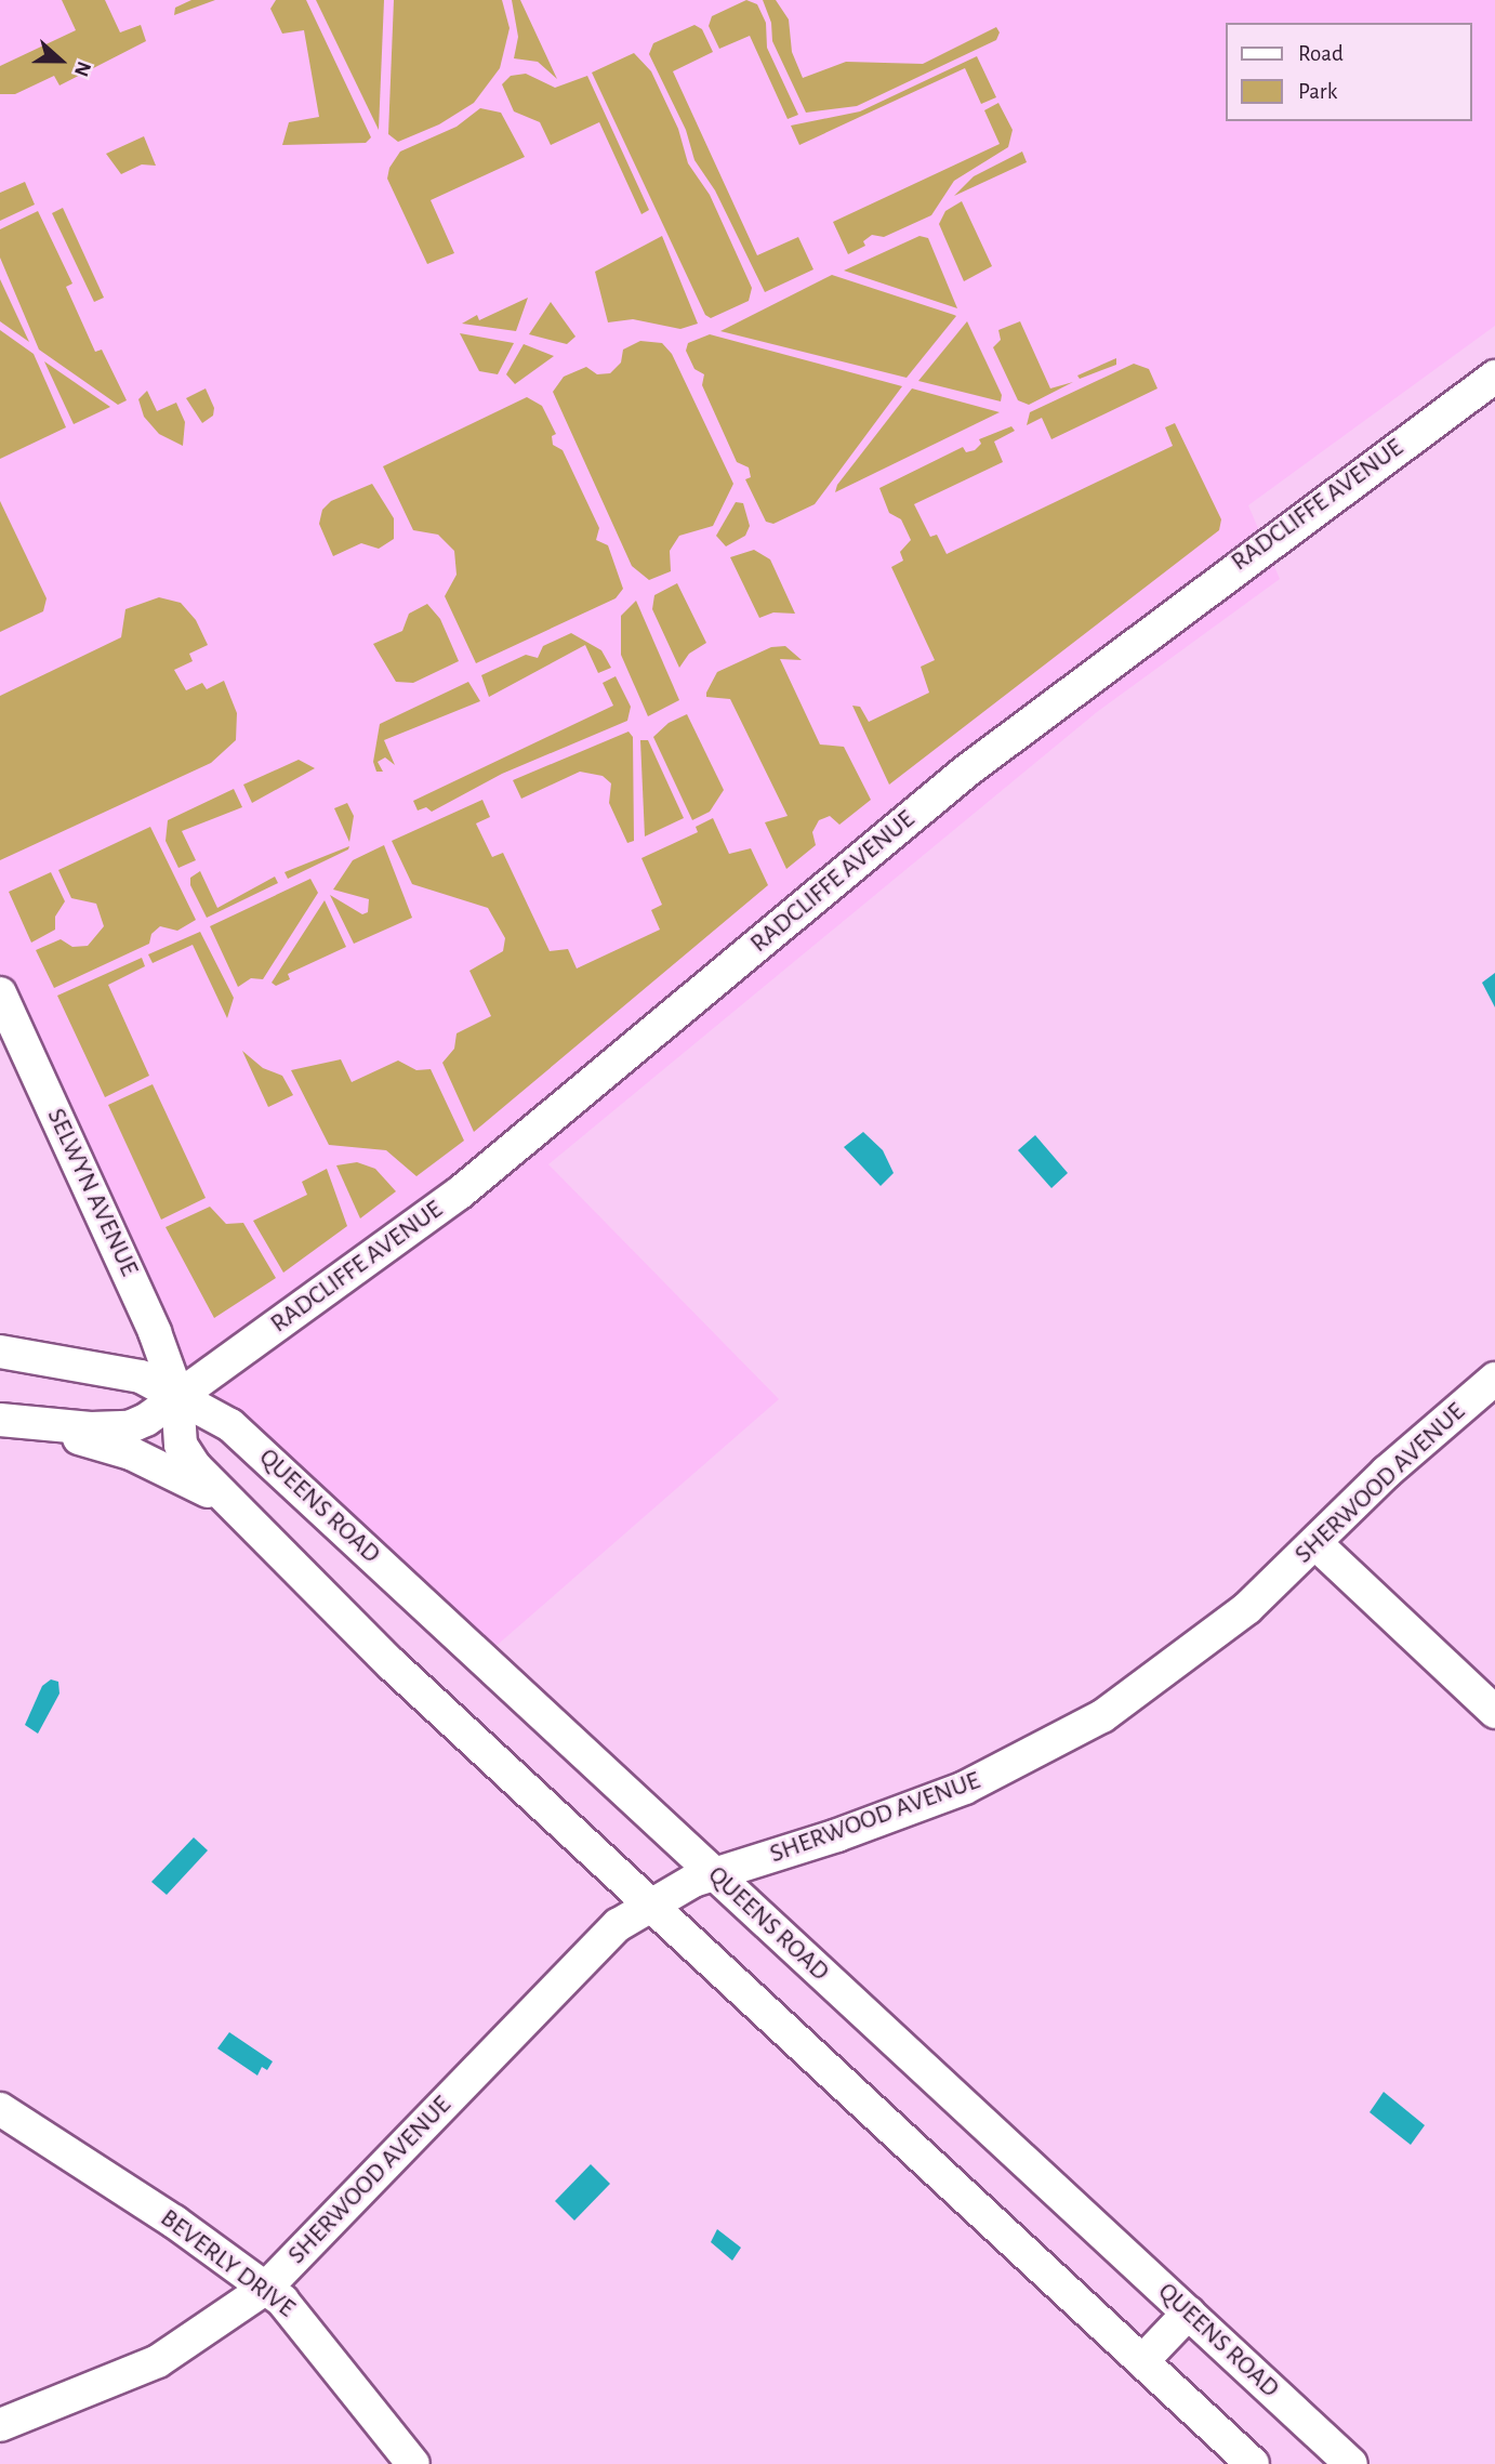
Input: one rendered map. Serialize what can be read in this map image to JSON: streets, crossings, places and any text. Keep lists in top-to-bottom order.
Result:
{
  "streets": {
    "street": [
      "RADCLIFFE AVENUE",
      "SELWYN AVENUE",
      "SHERWOOD AVENUE",
      "QUEENS ROAD",
      "BEVERLY DRIVE"
    ]
  },
  "crossings": [
    ["RADCLIFFE AVENUE", "SELWYN AVENUE"],
    ["RADCLIFFE AVENUE", "QUEENS ROAD"],
    ["SELWYN AVENUE", "QUEENS ROAD"],
    ["SHERWOOD AVENUE", "QUEENS ROAD"],
    ["SHERWOOD AVENUE", "BEVERLY DRIVE"]
  ],
  "legend": ["Road", "Park"],
  "north": "right"
}
